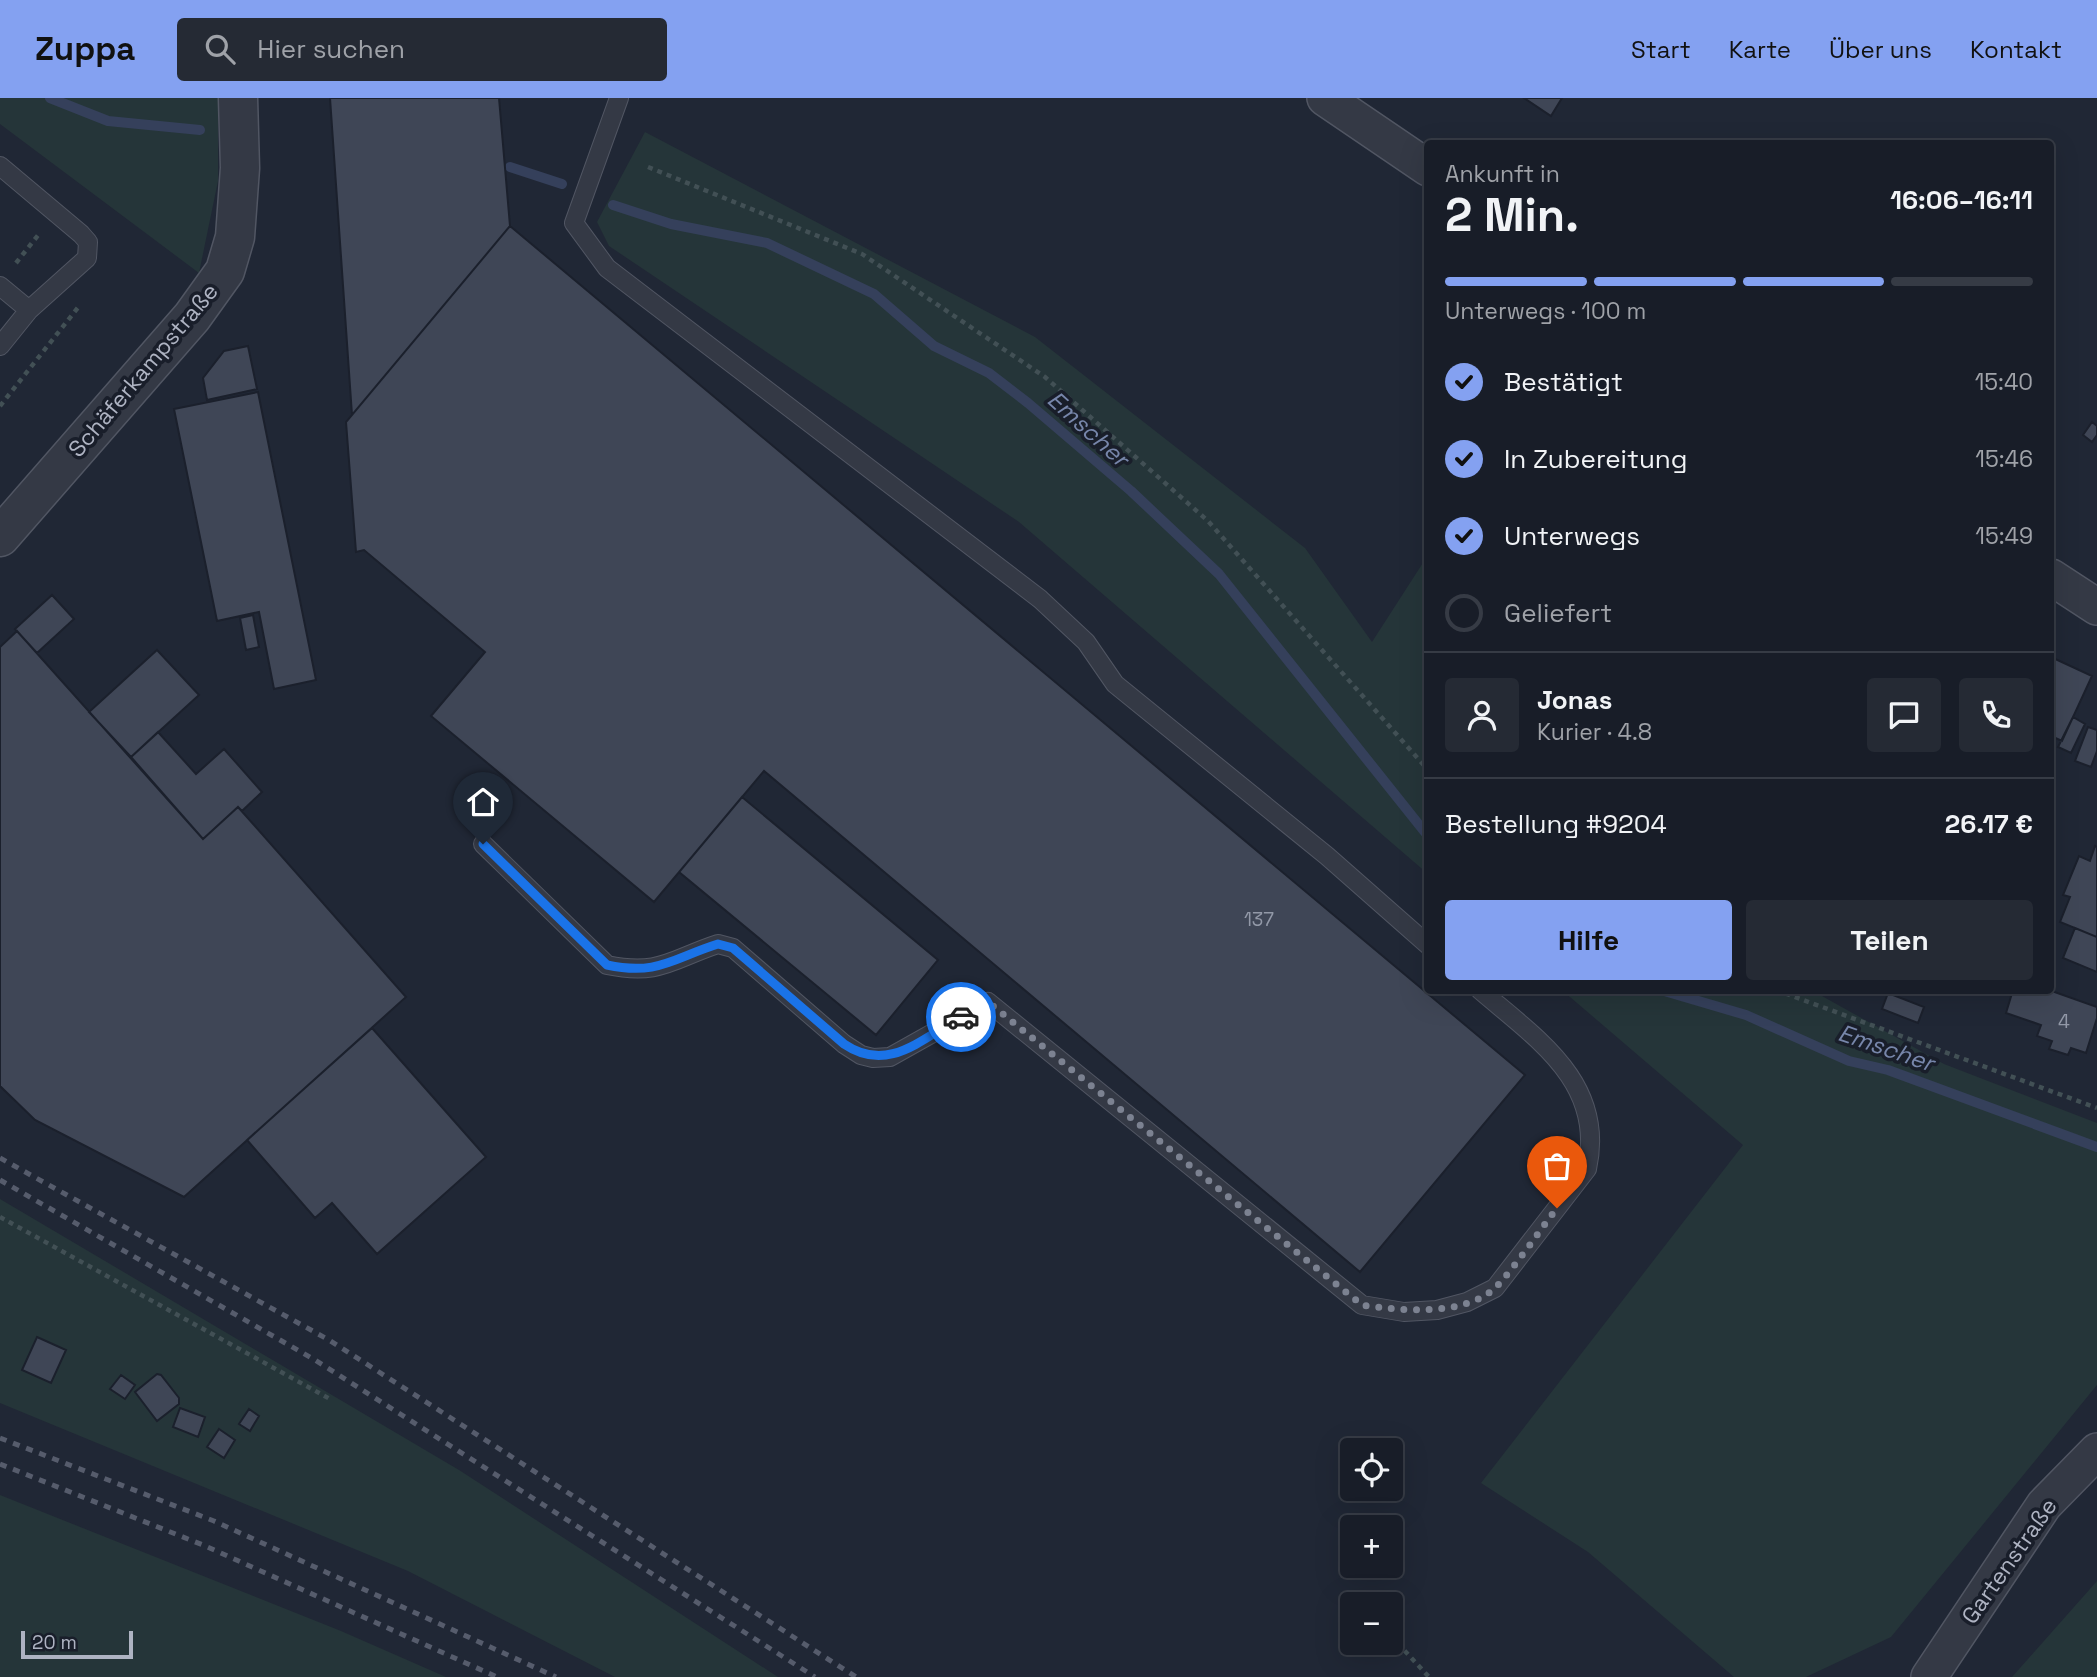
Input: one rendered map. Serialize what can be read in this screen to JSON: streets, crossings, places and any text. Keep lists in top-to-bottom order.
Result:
{
  "streets": {
    "street": ["Schäferkampstraße", "Gartenstraße"]
  },
  "water": ["Emscher"],
  "house_numbers": ["137", "4"],
  "scale_bar": "20 m",
  "page": {
    "header": "Zuppa",
    "search": "Hier suchen",
    "nav": [
      "Start",
      "Karte",
      "Über uns",
      "Kontakt"
    ],
    "heading": ["2 Min.", "Ankunft in", "16:06–16:11"],
    "panel": [
      "Jonas",
      "Kurier · 4.8",
      "Bestellung #9204",
      "26.17 €"
    ],
    "bar": "Unterwegs · 100 m",
    "list": [
      ["Bestätigt", "15:40"],
      ["In Zubereitung", "15:46"],
      ["Unterwegs", "15:49"],
      "Geliefert"
    ],
    "buttons": ["Hilfe", "Teilen"],
    "map_buttons": ["+", "−"],
    "scale": "20 m"
  }
}
